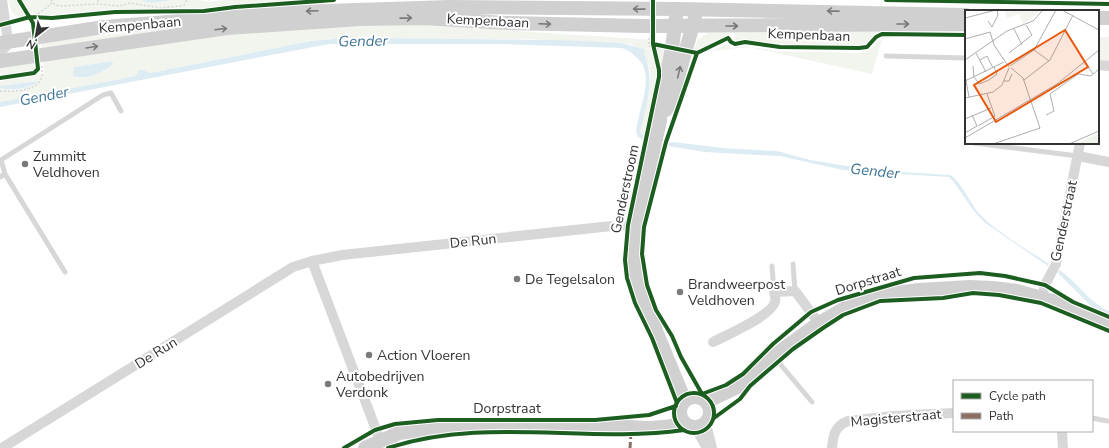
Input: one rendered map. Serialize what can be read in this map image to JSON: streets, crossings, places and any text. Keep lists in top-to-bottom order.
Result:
{
  "streets": {
    "main road": ["Kempenbaan", "Genderstroom", "Dorpstraat"],
    "street": ["Genderstraat", "De Run", "Magisterstraat"]
  },
  "crossings": [
    ["Kempenbaan", "Genderstroom"],
    ["Genderstroom", "De Run"],
    ["Genderstroom", "Dorpstraat"],
    ["Genderstraat", "Dorpstraat"]
  ],
  "water": ["Gender"],
  "places": [
    "Zummitt Veldhoven",
    "De Tegelsalon",
    "Brandweerpost Veldhoven",
    "Action Vloeren",
    "Autobedrijven Verdonk"
  ],
  "legend": ["Cycle path", "Path"],
  "north": "bottom left"
}
